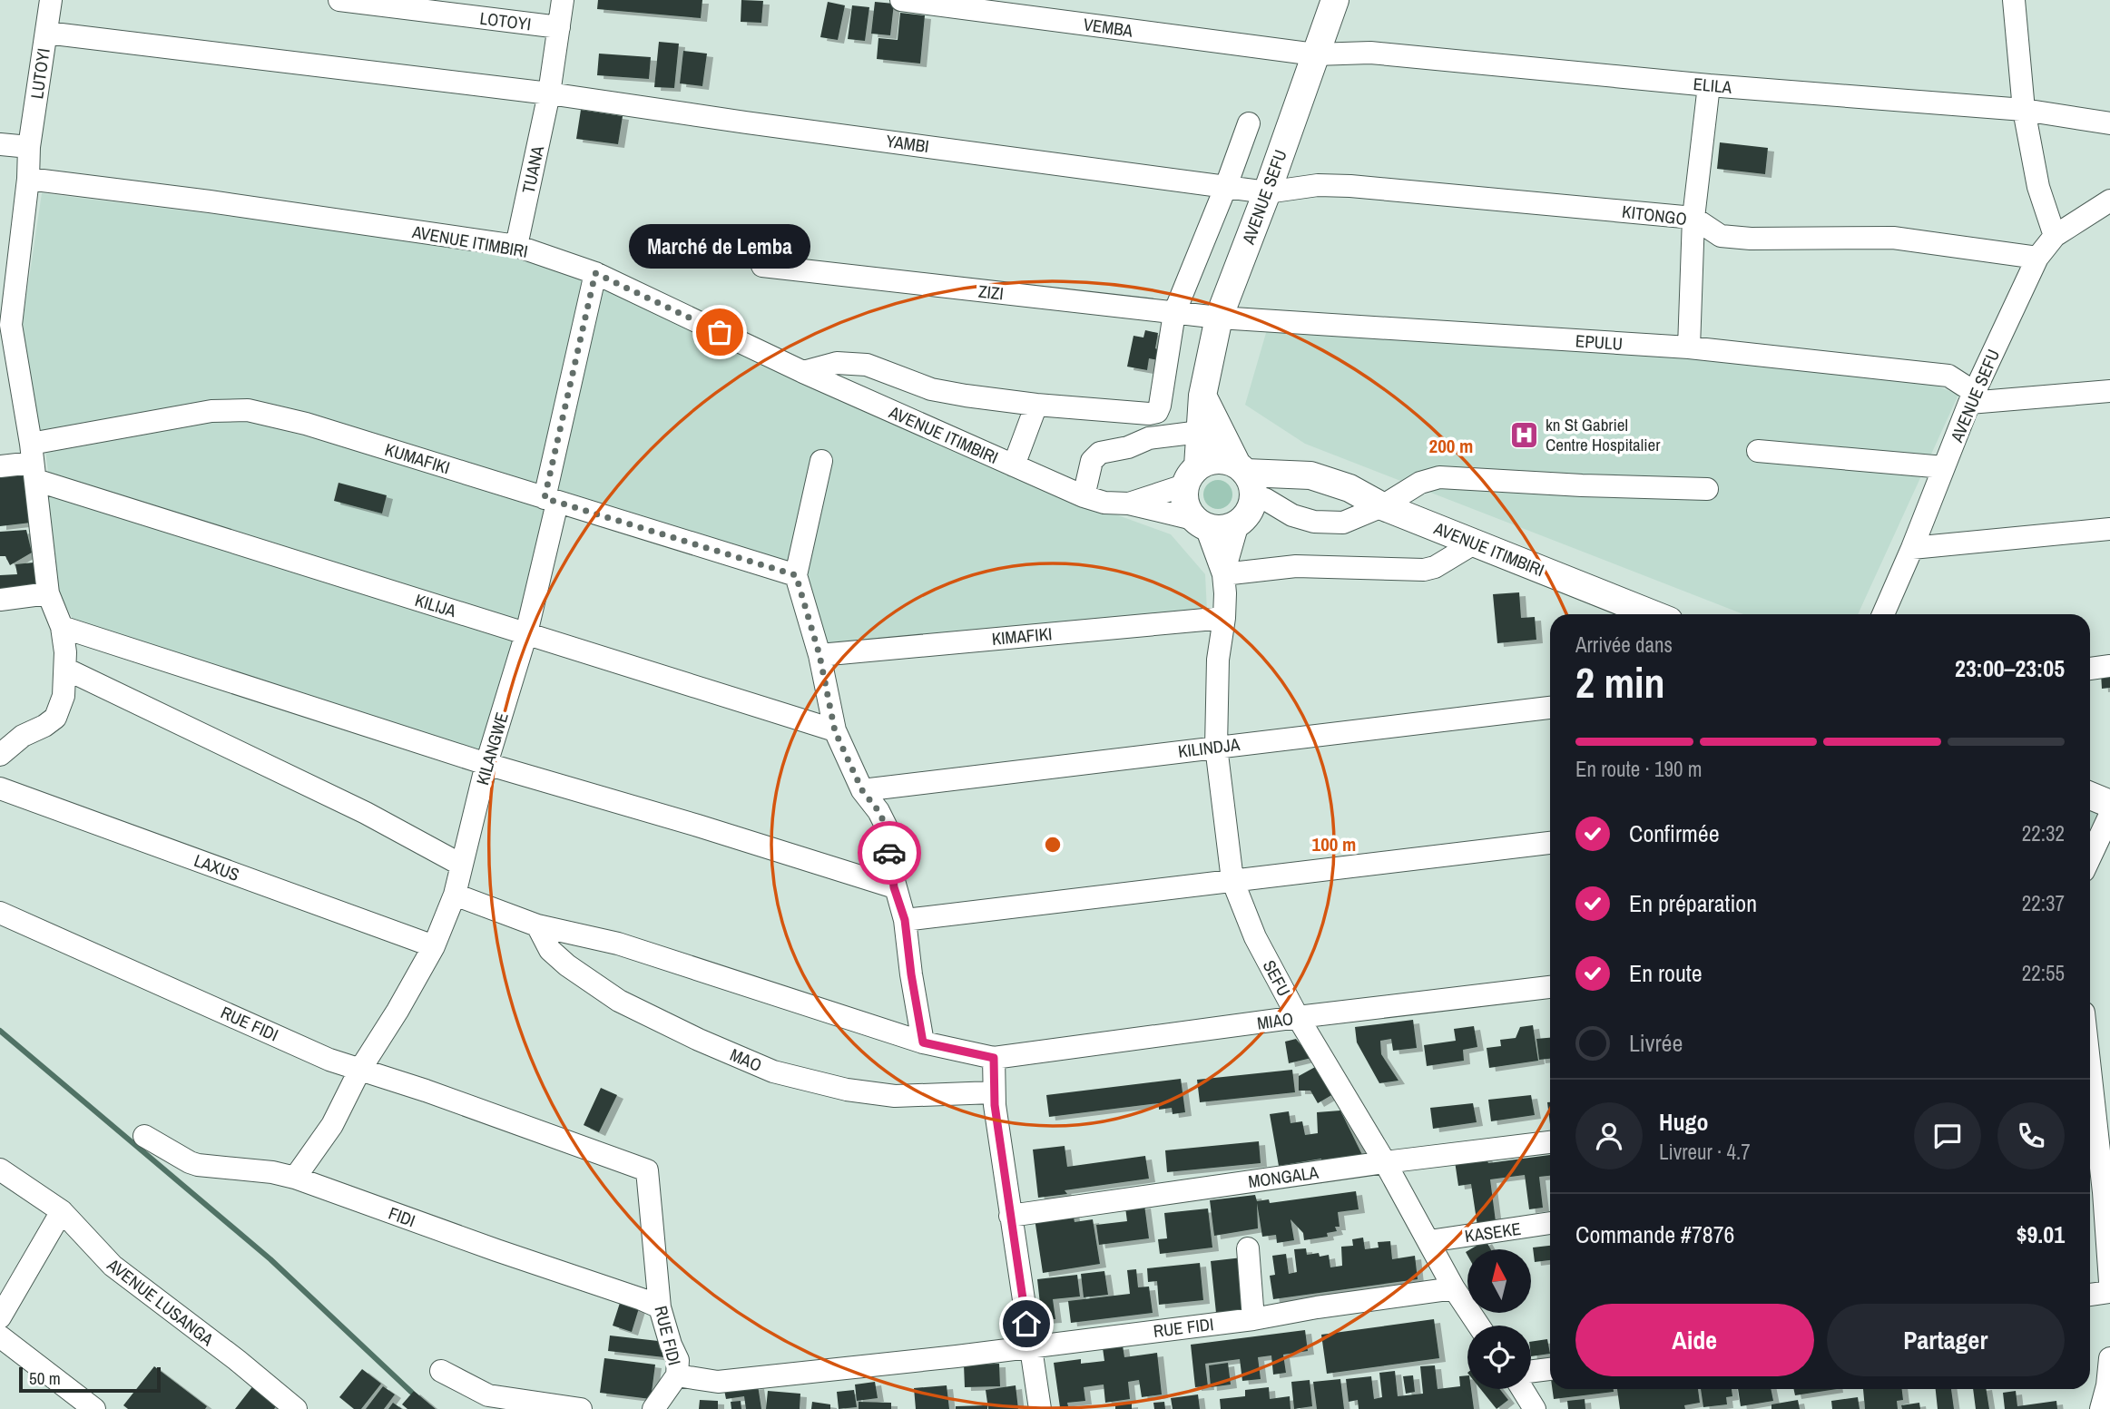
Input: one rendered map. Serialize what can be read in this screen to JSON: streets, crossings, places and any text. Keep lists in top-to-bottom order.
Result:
{
  "streets": {
    "main road": ["AVENUE SEFU", "AVENUE ITIMBIRI"],
    "street": [
      "LOTOYI",
      "VEMBA",
      "LUTOYI",
      "ELILA",
      "YAMBI",
      "TUANA",
      "KITONGO",
      "ZIZI",
      "EPULU",
      "KUMAFIKI",
      "KILIJA",
      "KIMAFIKI",
      "KILINDJA",
      "KILANGWE",
      "LAXUS",
      "SEFU",
      "MIAO",
      "RUE FIDI",
      "MAO",
      "MONGALA",
      "FIDI",
      "KASEKE",
      "AVENUE LUSANGA"
    ]
  },
  "crossings": [
    ["LOTOYI", "TUANA"],
    ["VEMBA", "ELILA"],
    ["VEMBA", "AVENUE SEFU"],
    ["LUTOYI", "YAMBI"],
    ["LUTOYI", "AVENUE ITIMBIRI"],
    ["LUTOYI", "KUMAFIKI"],
    ["LUTOYI", "KILIJA"],
    ["ELILA", "AVENUE SEFU"],
    ["YAMBI", "TUANA"],
    ["YAMBI", "AVENUE SEFU"],
    ["YAMBI", "KITONGO"],
    ["TUANA", "AVENUE ITIMBIRI"],
    ["AVENUE SEFU", "KITONGO"],
    ["AVENUE SEFU", "AVENUE ITIMBIRI"],
    ["AVENUE SEFU", "ZIZI"],
    ["AVENUE SEFU", "EPULU"],
    ["AVENUE ITIMBIRI", "KILANGWE"],
    ["ZIZI", "EPULU"],
    ["KUMAFIKI", "KILIJA"],
    ["KUMAFIKI", "KILANGWE"],
    ["KILIJA", "KILANGWE"],
    ["KIMAFIKI", "SEFU"],
    ["KILINDJA", "SEFU"],
    ["KILANGWE", "LAXUS"],
    ["KILANGWE", "RUE FIDI"],
    ["KILANGWE", "FIDI"],
    ["SEFU", "MIAO"],
    ["SEFU", "RUE FIDI"],
    ["SEFU", "MONGALA"],
    ["SEFU", "KASEKE"],
    ["RUE FIDI", "FIDI"]
  ],
  "places": {
    "other": ["Marché de Lemba"],
    "hospital": ["kn St Gabriel Centre Hospitalier"]
  },
  "scale_bar": "50 m",
  "north": "top",
  "page": {
    "bubble": "Marché de Lemba",
    "heading": ["2 min", "Arrivée dans", "23:00–23:05"],
    "panel": [
      "Hugo",
      "Livreur · 4.7",
      "Commande #7876",
      "$9.01"
    ],
    "bar": "En route · 190 m",
    "list": [
      ["Confirmée", "22:32"],
      ["En préparation", "22:37"],
      ["En route", "22:55"],
      "Livrée"
    ],
    "buttons": ["Aide", "Partager"],
    "scale": "50 m"
  },
  "rings": ["200 m", "100 m"]
}
